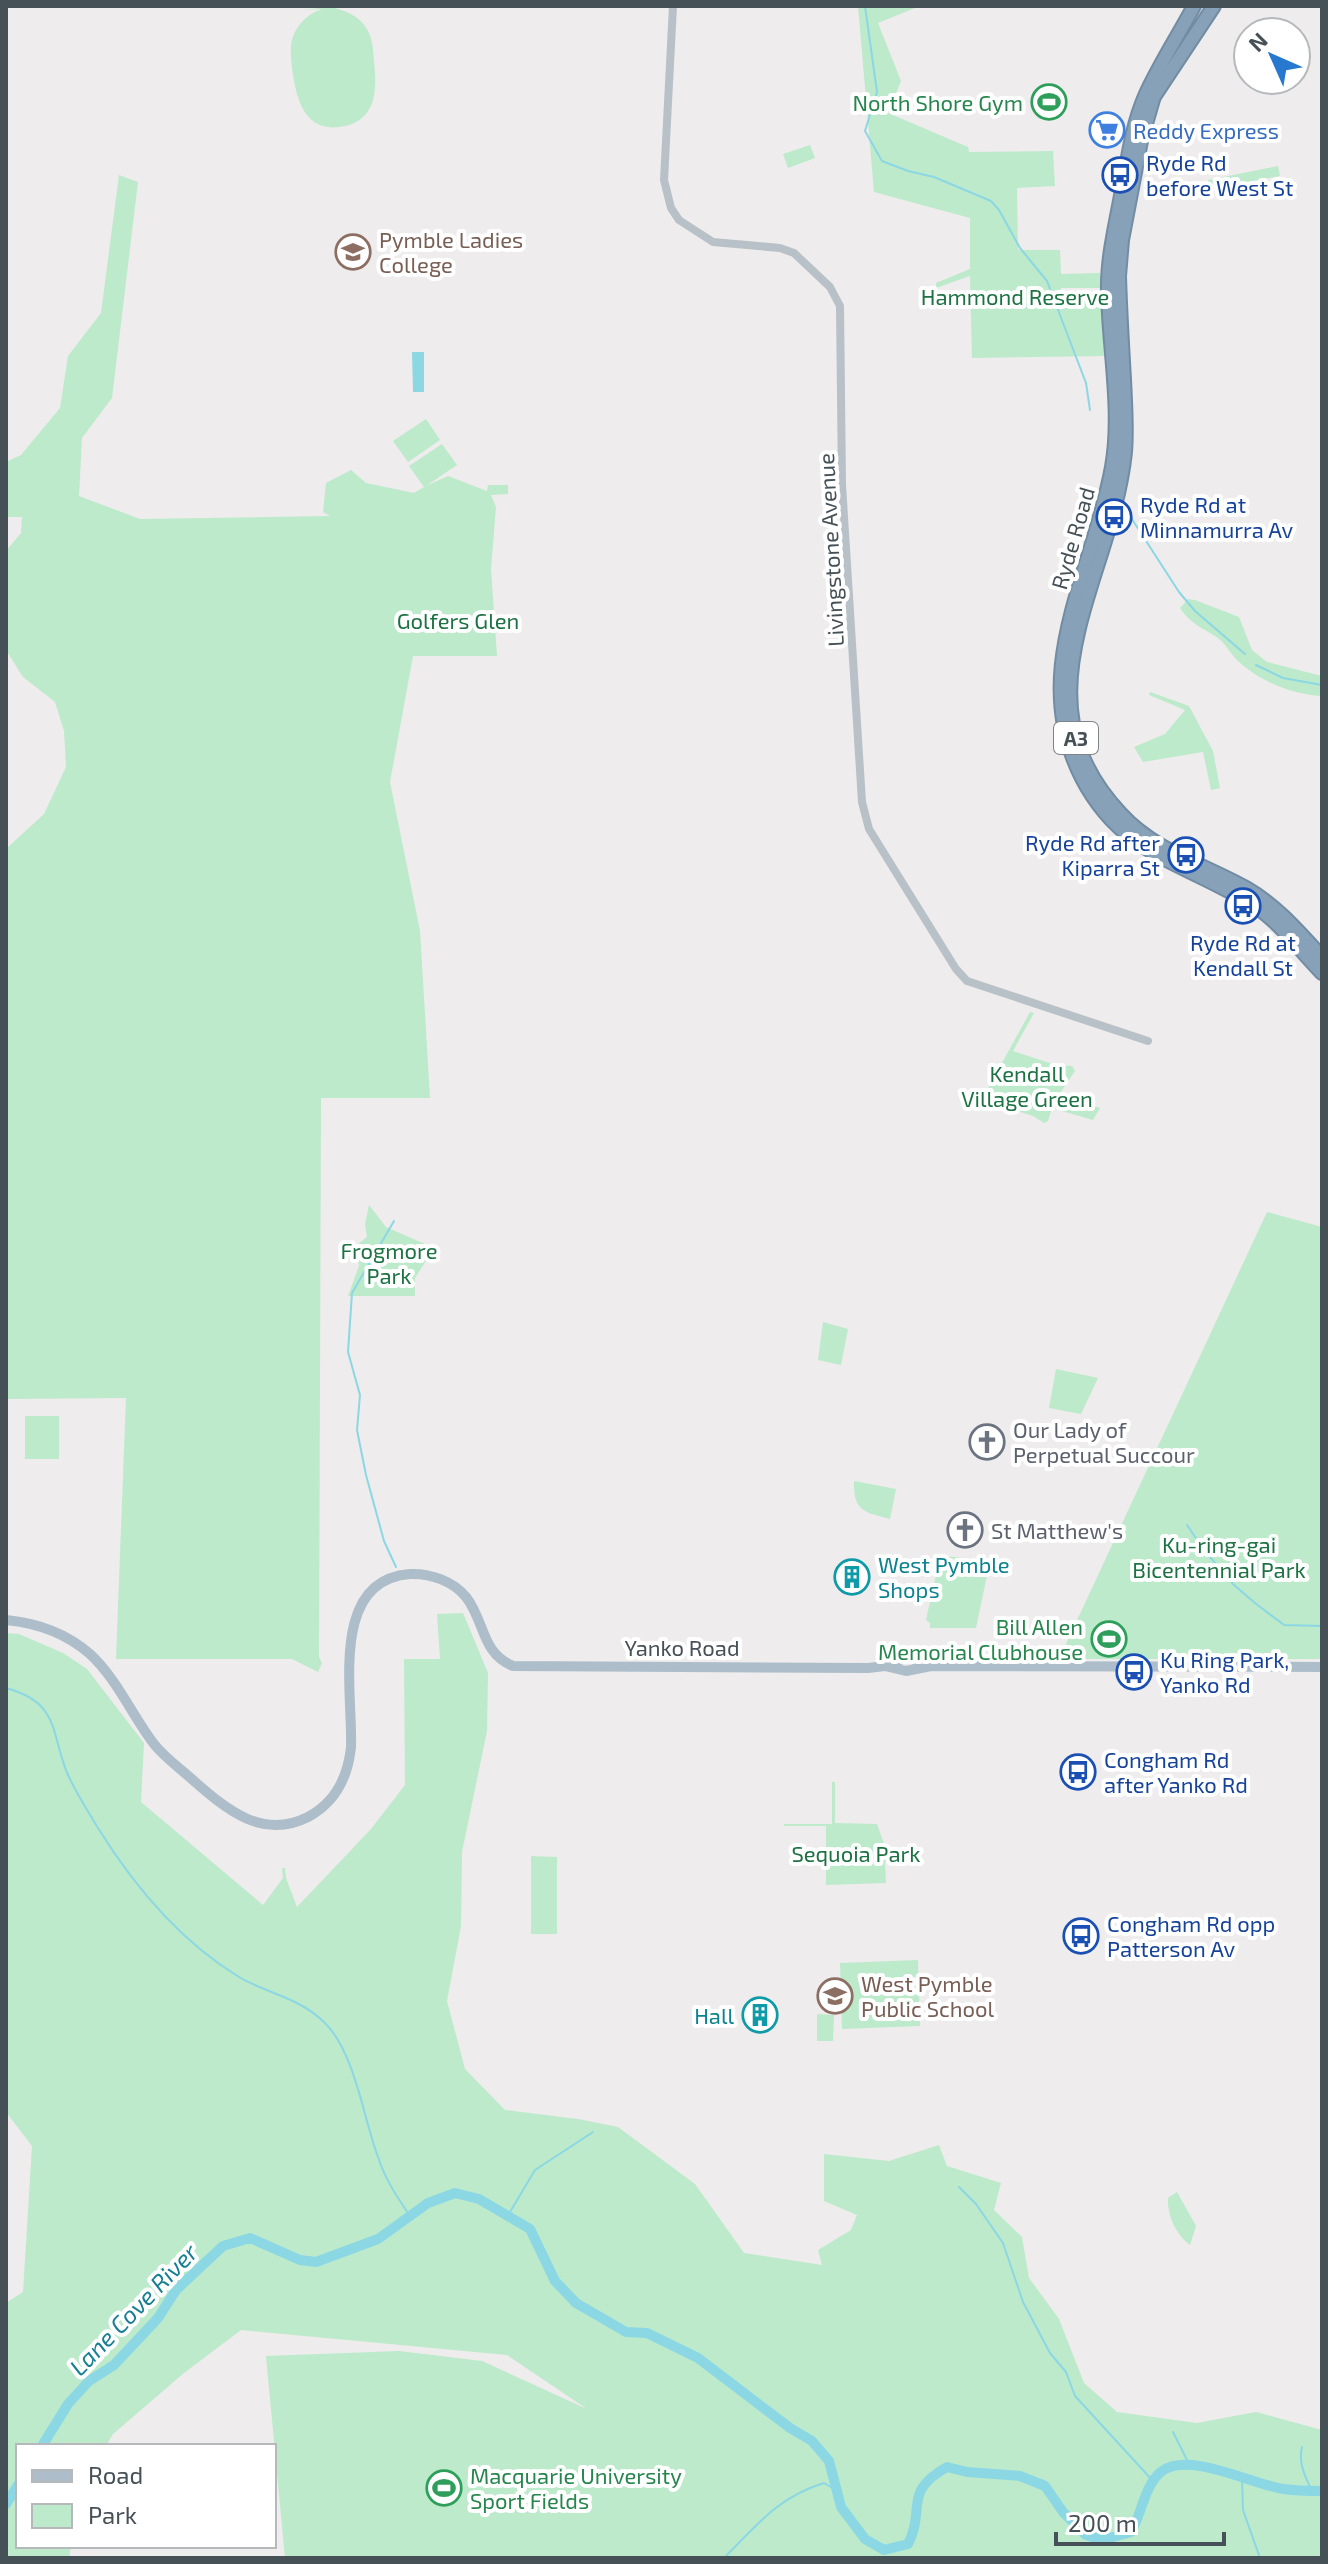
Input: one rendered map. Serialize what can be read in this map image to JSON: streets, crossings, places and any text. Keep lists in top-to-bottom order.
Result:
{
  "streets": {
    "highway": ["Ryde Road", "A3"],
    "main road": ["Yanko Road"],
    "street": ["Livingstone Avenue"]
  },
  "water": ["Lane Cove River"],
  "parks": [
    "Hammond Reserve",
    "Golfers Glen",
    "Kendall Village Green",
    "Frogmore Park",
    "Ku-ring-gai Bicentennial Park",
    "Sequoia Park"
  ],
  "places": {
    "sports": ["North Shore Gym", "Bill Allen Memorial Clubhouse", "Macquarie University Sport Fields"],
    "supermarket": ["Reddy Express"],
    "bus stop": [
      "Ryde Rd before West St",
      "Ryde Rd at Minnamurra Av",
      "Ryde Rd after Kiparra St",
      "Ryde Rd at Kendall St",
      "Ku Ring Park, Yanko Rd",
      "Congham Rd after Yanko Rd",
      "Congham Rd opp Patterson Av"
    ],
    "school or university": ["Pymble Ladies College", "West Pymble Public School"],
    "church": ["Our Lady of Perpetual Succour", "St Matthew's"],
    "building": ["West Pymble Shops", "Hall"]
  },
  "legend": ["Road", "Park"],
  "scale_bar": "200 m",
  "north": "top left"
}
